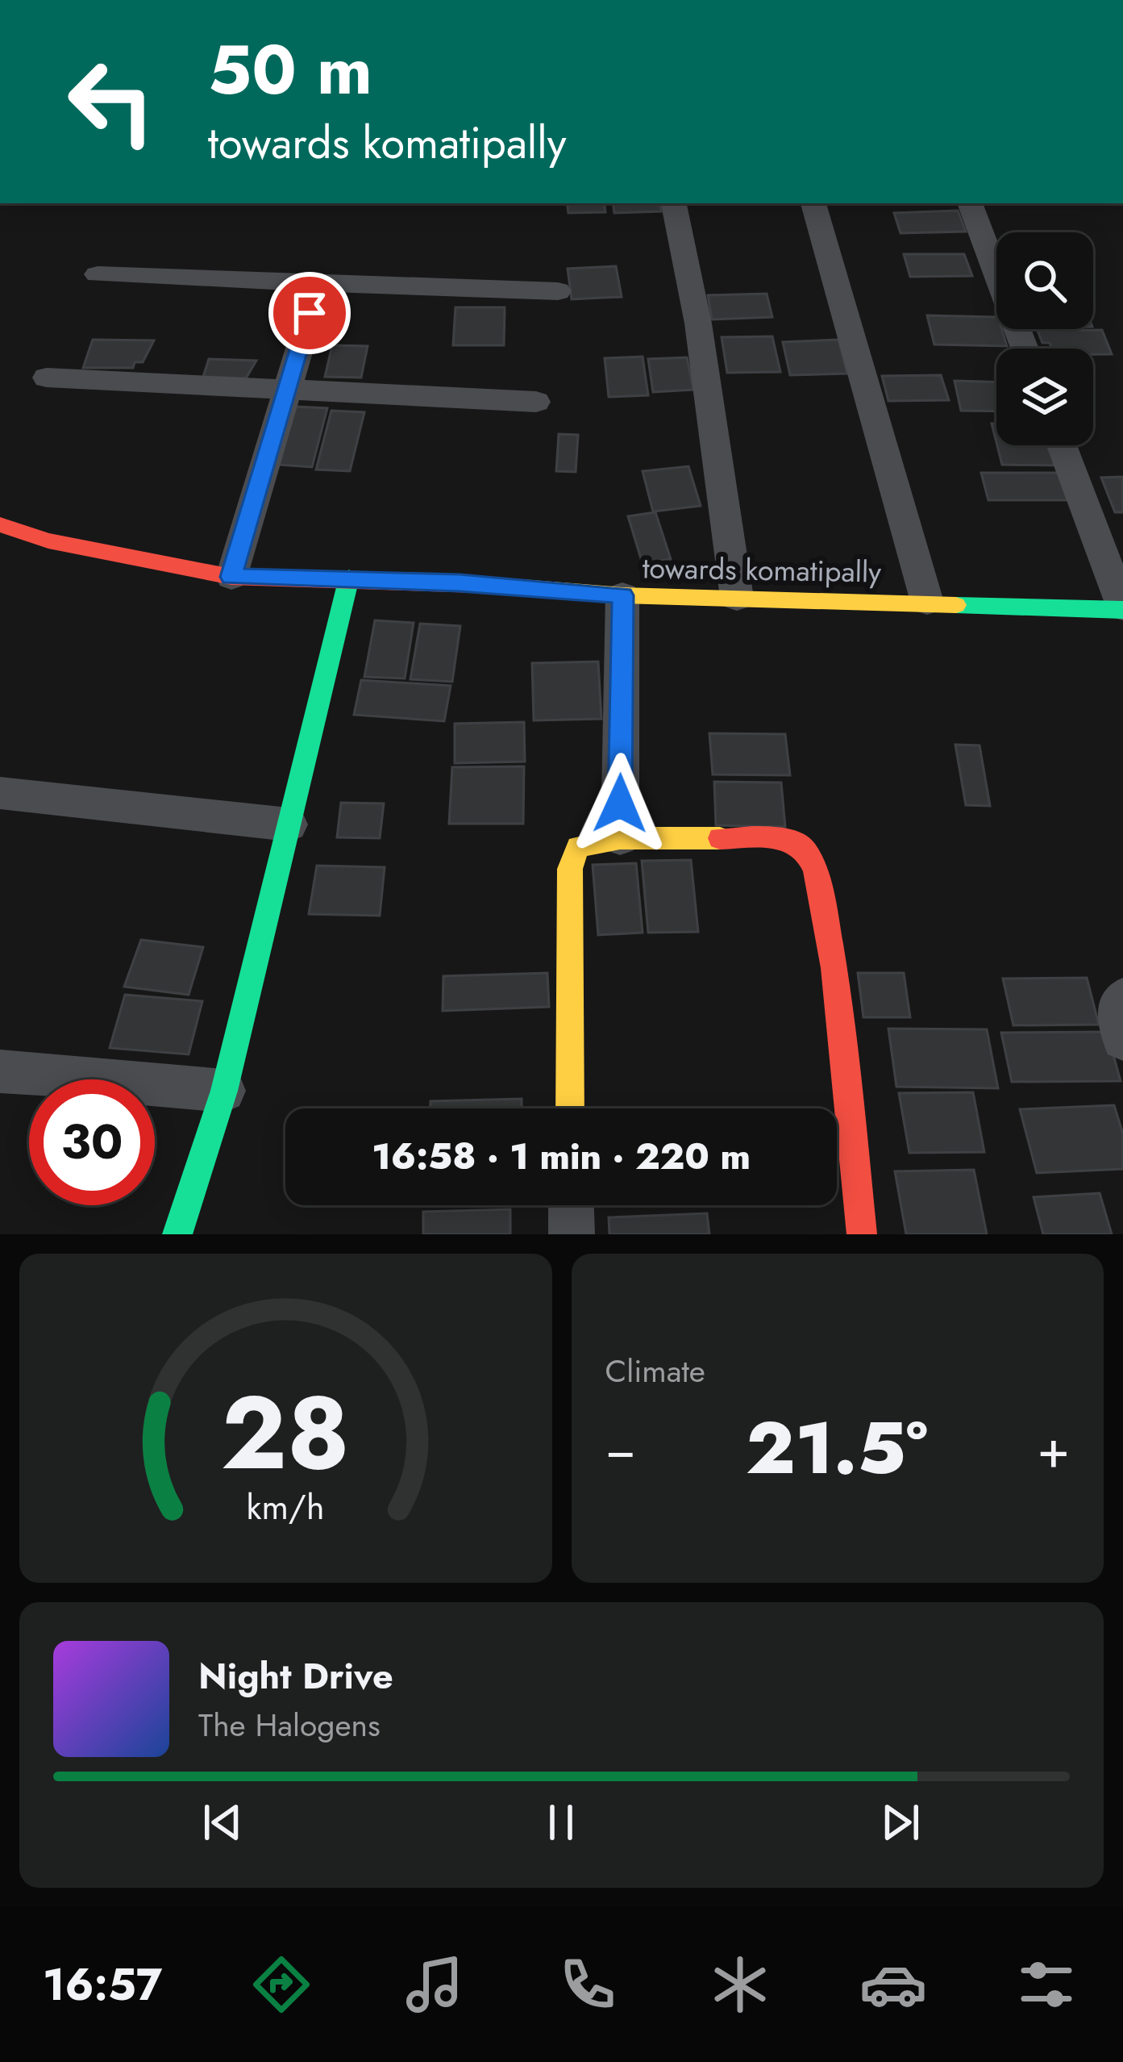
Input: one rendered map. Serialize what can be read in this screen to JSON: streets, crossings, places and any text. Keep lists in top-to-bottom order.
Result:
{
  "streets": {
    "street": ["towards komatipally"]
  },
  "page": {
    "turn": ["50 m", "towards komatipally"],
    "limit": "30",
    "trip": "16:58 · 1 min · 220 m",
    "tile": "Climate",
    "heat": ["−", "21.5°", "+"],
    "song": ["Night Drive", "The Halogens"],
    "tabs": "16:57",
    "gauge": ["28", "km/h"]
  }
}
